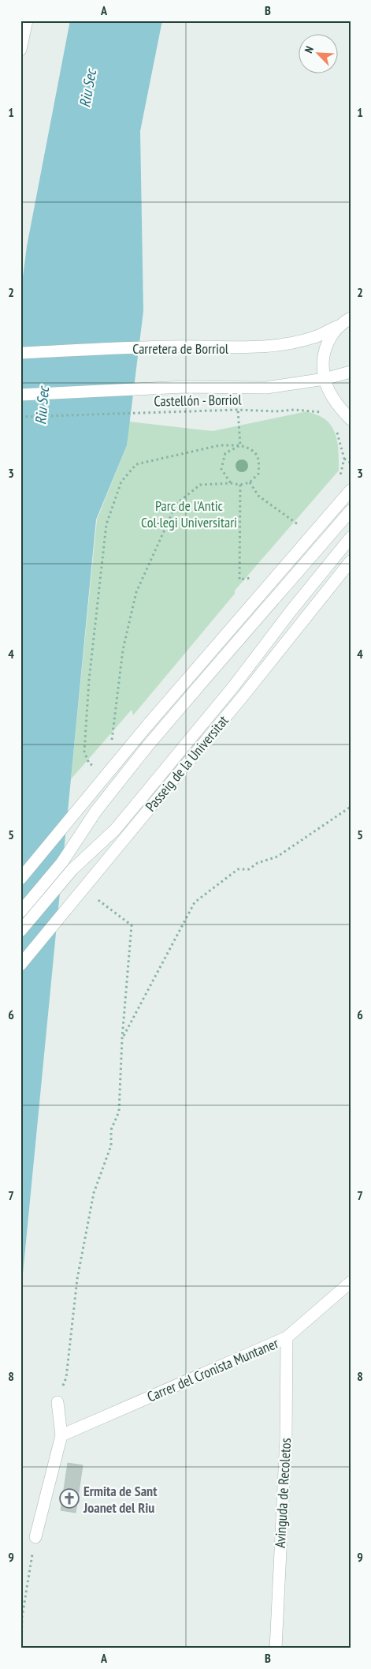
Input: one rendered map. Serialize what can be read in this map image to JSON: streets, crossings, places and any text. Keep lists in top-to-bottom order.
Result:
{
  "streets": {
    "street": [
      "Carretera de Borriol",
      "Passeig de la Universitat",
      "Carrer del Cronista Muntaner",
      "Avinguda de Recoletos"
    ],
    "path": ["Castellón - Borriol"]
  },
  "crossings": [
    ["Carrer del Cronista Muntaner", "Avinguda de Recoletos"]
  ],
  "water": ["Riu Sec"],
  "parks": ["Parc de l'Antic Col·legi Universitari"],
  "places": {
    "church": ["Ermita de Sant Joanet del Riu"]
  },
  "north": "top left",
  "grid": {
    "columns": ["A", "B"],
    "rows": [
      "1",
      "2",
      "3",
      "4",
      "5",
      "6",
      "7",
      "8",
      "9"
    ]
  }
}
